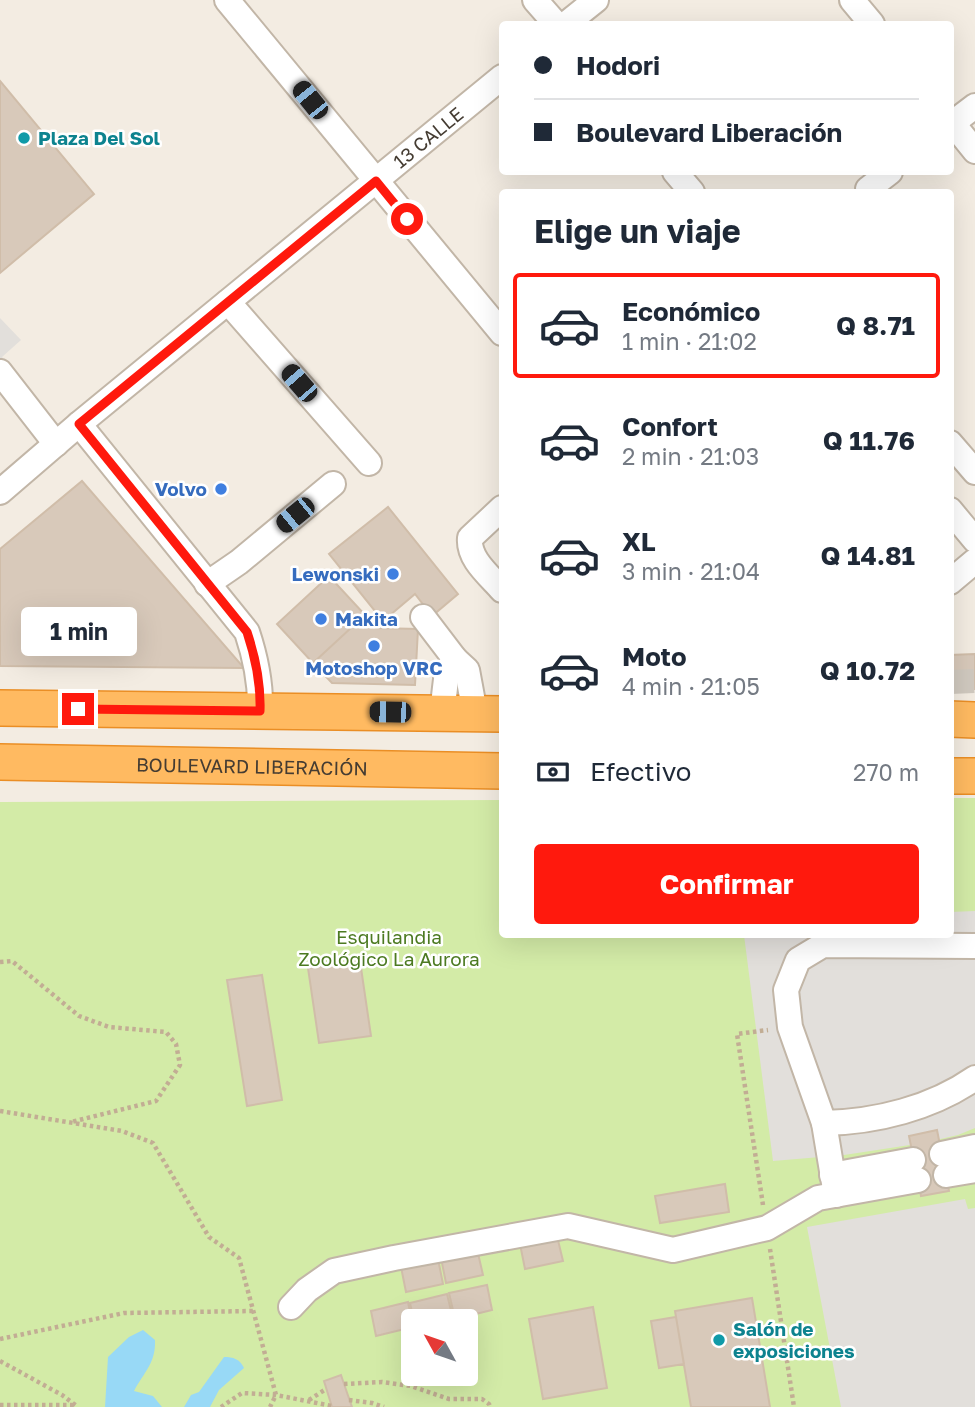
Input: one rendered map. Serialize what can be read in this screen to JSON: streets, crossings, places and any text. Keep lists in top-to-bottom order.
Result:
{
  "streets": {
    "highway": ["BOULEVARD LIBERACIÓN"],
    "street": ["13 CALLE"]
  },
  "parks": ["Esquilandia Zoológico La Aurora"],
  "places": [
    "Plaza Del Sol",
    "Volvo",
    "Lewonski",
    "Makita",
    "Motoshop VRC",
    "Salón de exposiciones"
  ],
  "north": "top left",
  "page": {
    "banner": ["Hodori", "Boulevard Liberación"],
    "heading": "Elige un viaje",
    "list": [
      {
        "name": "Económico",
        "note": "1 min · 21:02",
        "value": "Q 8.71"
      },
      {
        "name": "Confort",
        "note": "2 min · 21:03",
        "value": "Q 11.76"
      },
      {
        "name": "XL",
        "note": "3 min · 21:04",
        "value": "Q 14.81"
      },
      {
        "name": "Moto",
        "note": "4 min · 21:05",
        "value": "Q 10.72"
      }
    ],
    "bubble": "1 min",
    "pay": ["Efectivo", "270 m"],
    "buttons": "Confirmar"
  }
}
